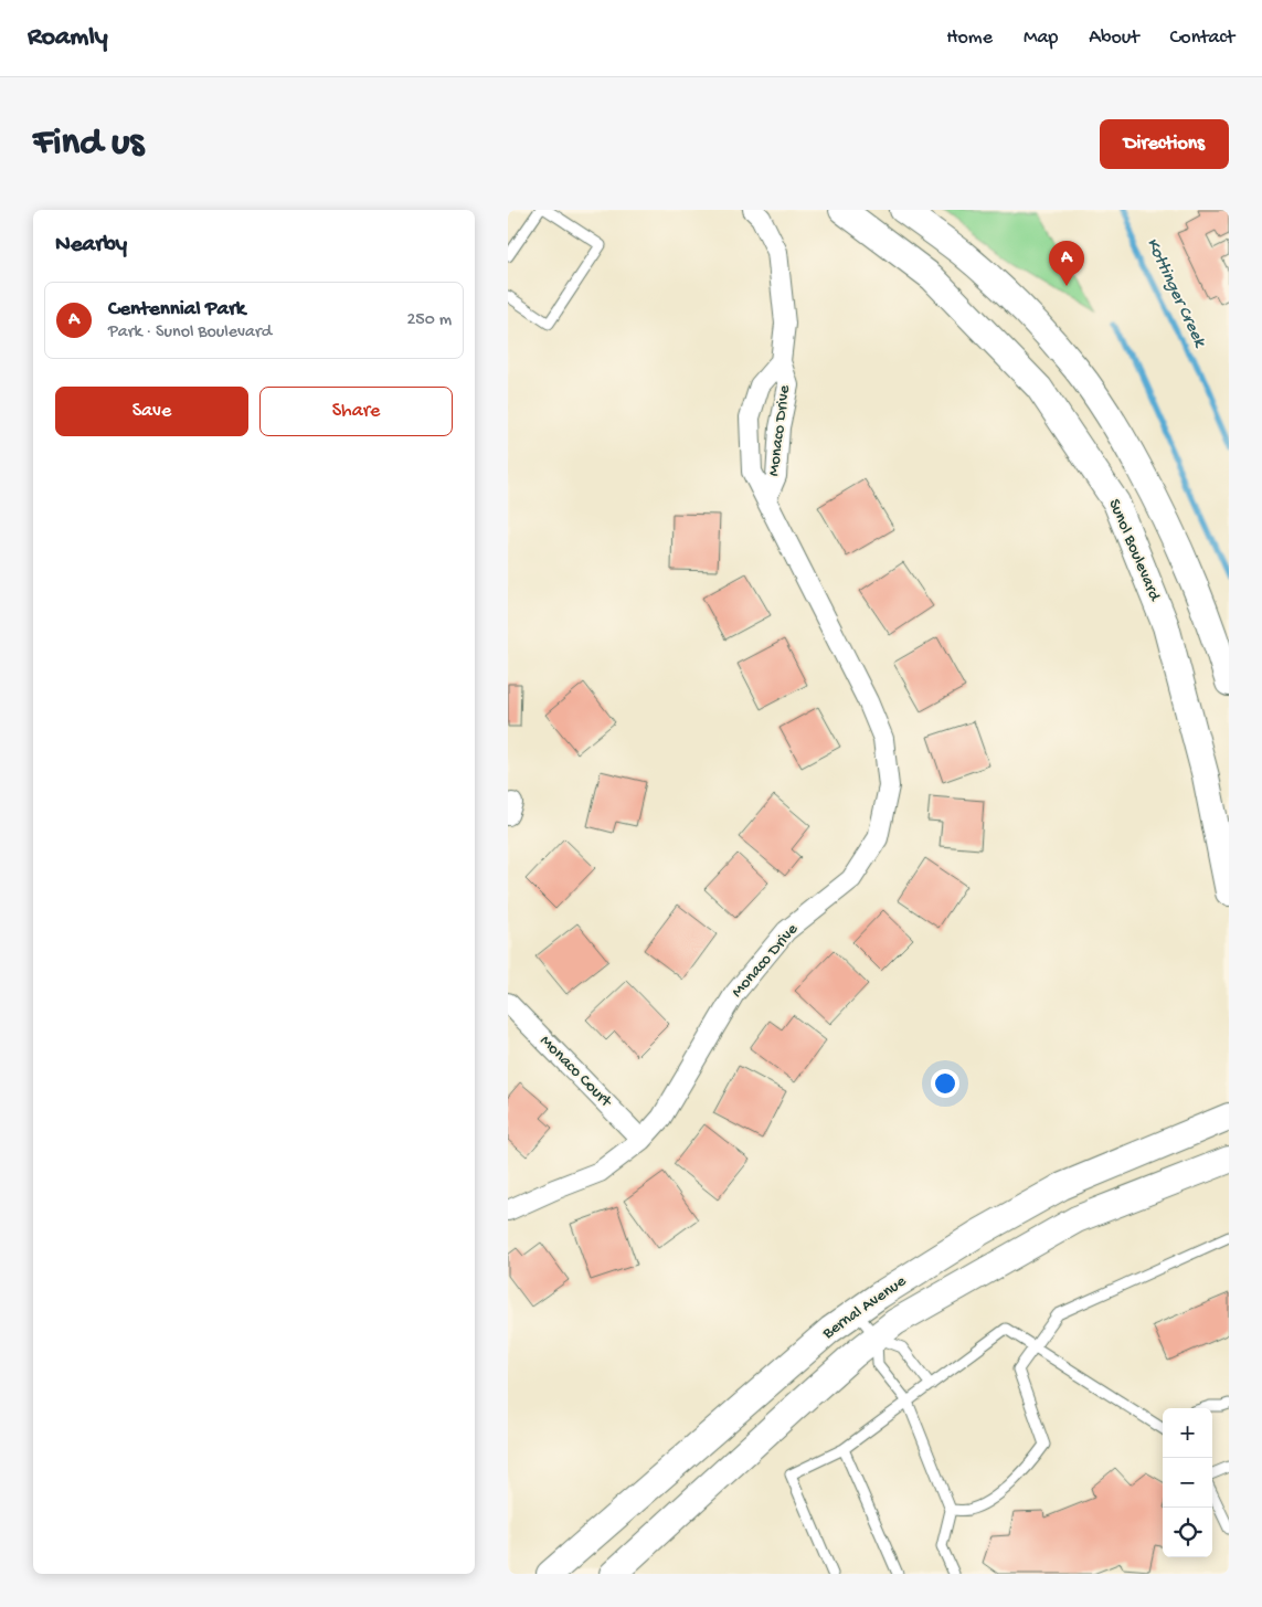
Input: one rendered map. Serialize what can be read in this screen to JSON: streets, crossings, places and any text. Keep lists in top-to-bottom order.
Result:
{
  "streets": {
    "main road": ["Sunol Boulevard", "Bernal Avenue"],
    "street": ["Monaco Drive", "Monaco Court"]
  },
  "crossings": [
    ["Monaco Drive", "Monaco Court"]
  ],
  "water": ["Kottinger Creek"],
  "page": {
    "header": "Roamly",
    "nav": [
      "Home",
      "Map",
      "About",
      "Contact"
    ],
    "buttons": [
      "Directions",
      ["Save", "Share"]
    ],
    "title": "Find us",
    "heading": "Nearby",
    "pins": "A",
    "list": [
      {
        "mark": "A",
        "name": "Centennial Park",
        "note": "Park · Sunol Boulevard",
        "value": "250 m"
      }
    ],
    "map_buttons": ["+", "−"]
  }
}
